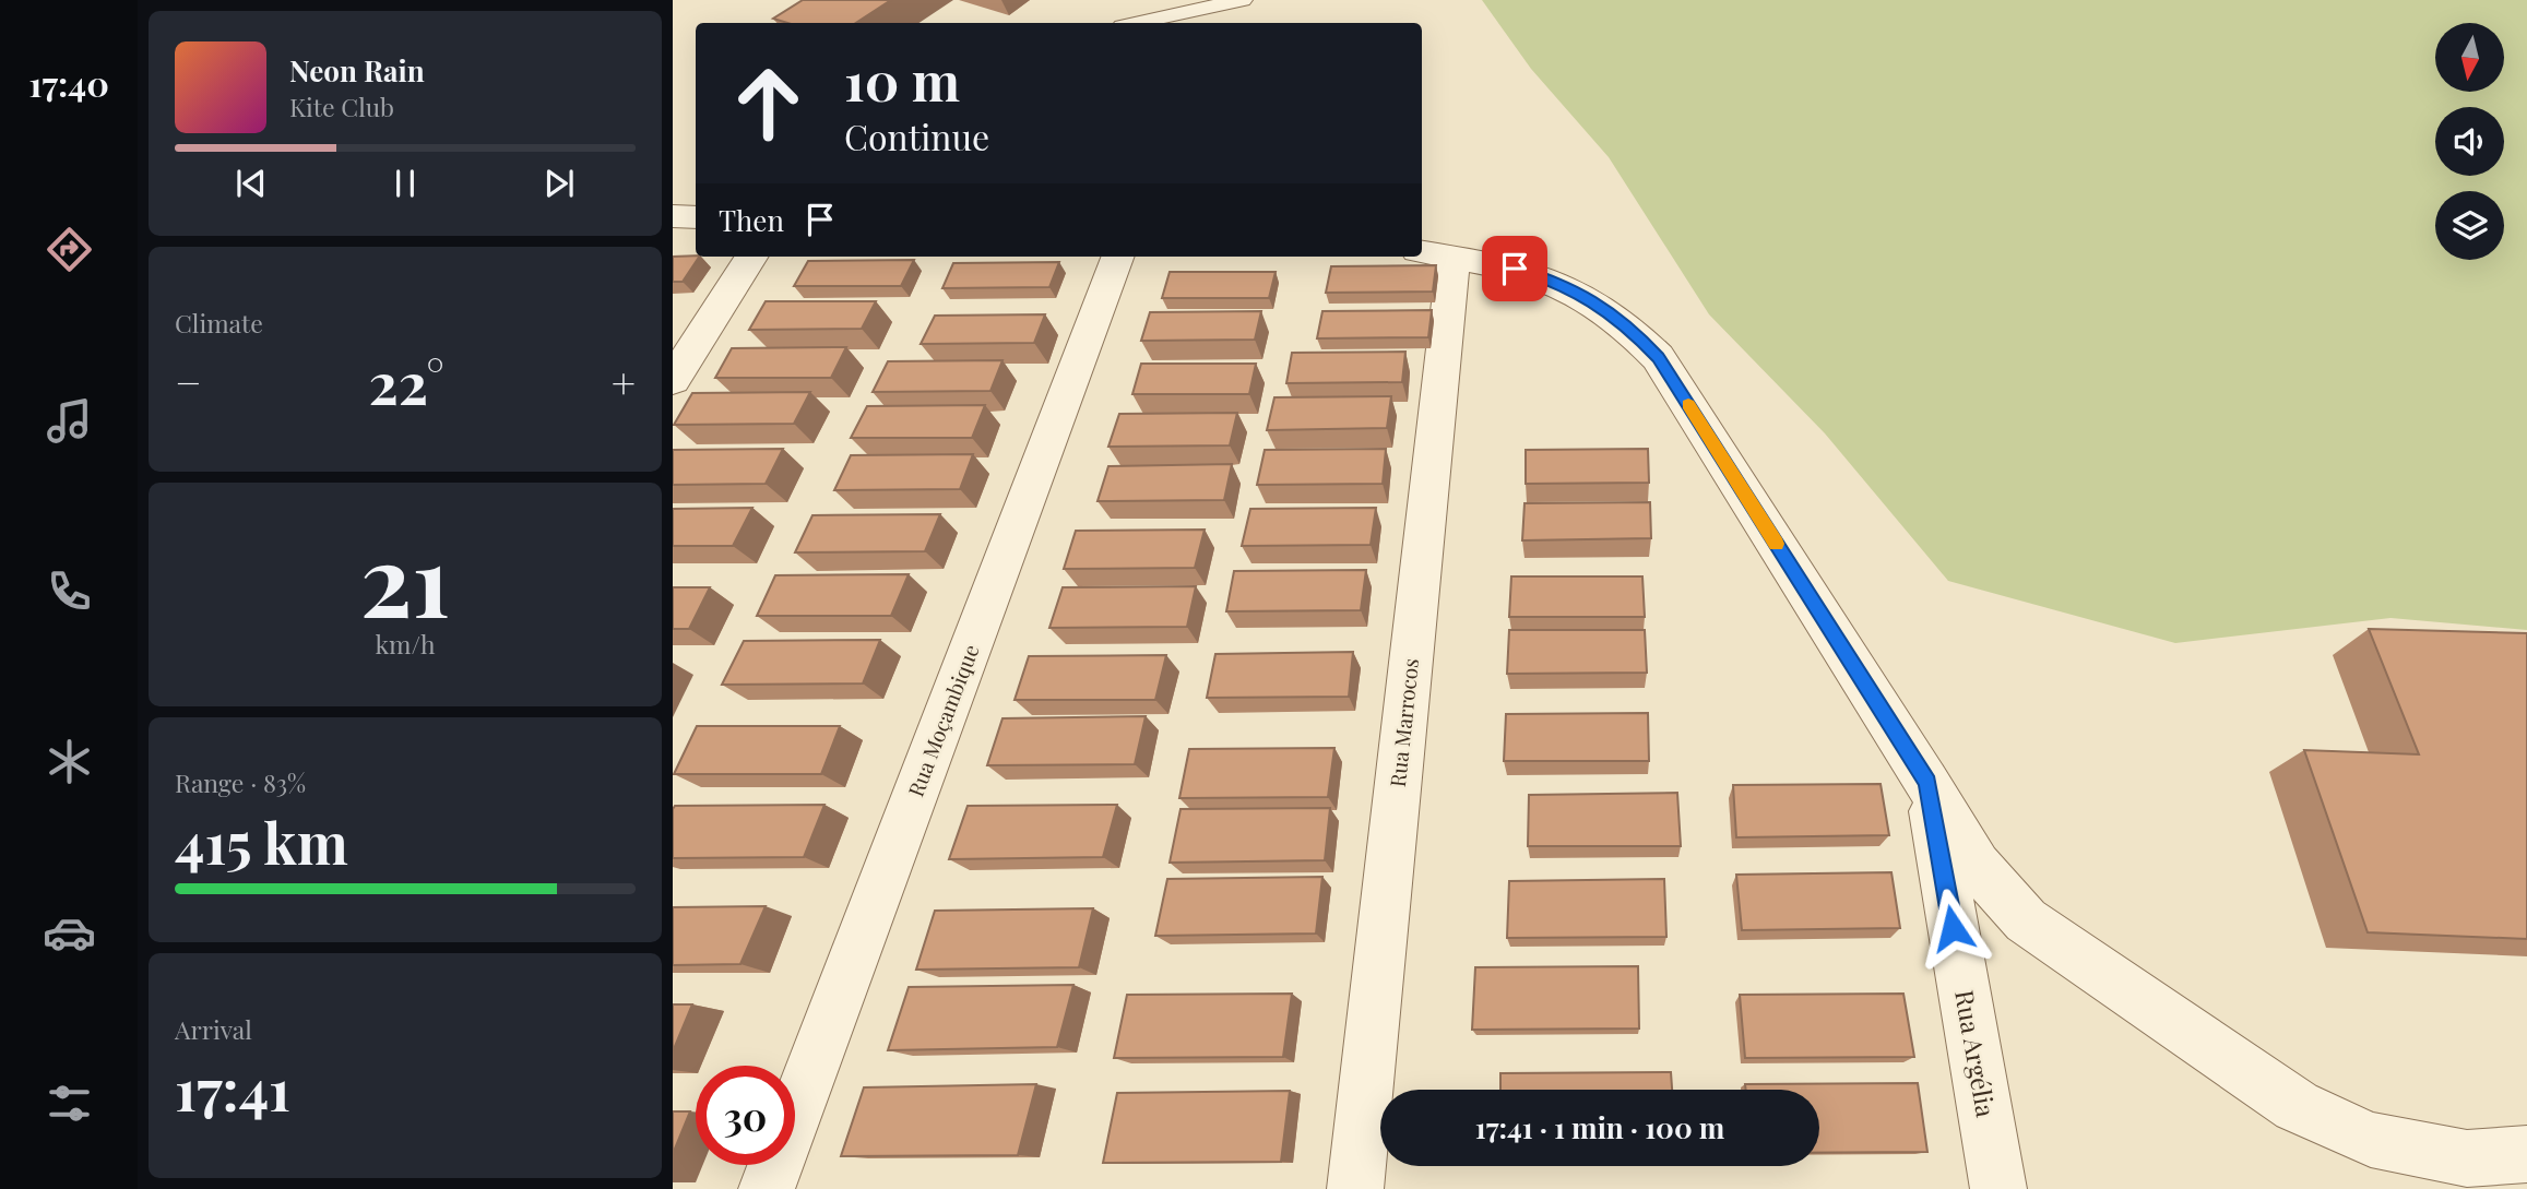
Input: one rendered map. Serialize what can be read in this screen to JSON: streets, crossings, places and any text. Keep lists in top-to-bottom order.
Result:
{
  "streets": {
    "street": ["Rua Moçambique", "Rua Marrocos", "Rua Argélia"]
  },
  "north": "bottom",
  "page": {
    "tabs": "17:40",
    "turn": ["10 m", "Continue"],
    "song": ["Neon Rain", "Kite Club"],
    "then": "Then",
    "tile": [
      "Climate",
      ["21", "km/h"],
      ["Range · 83%", "415 km"],
      ["Arrival", "17:41"]
    ],
    "heat": ["−", "22°", "+"],
    "limit": "30",
    "trip": "17:41 · 1 min · 100 m"
  }
}
